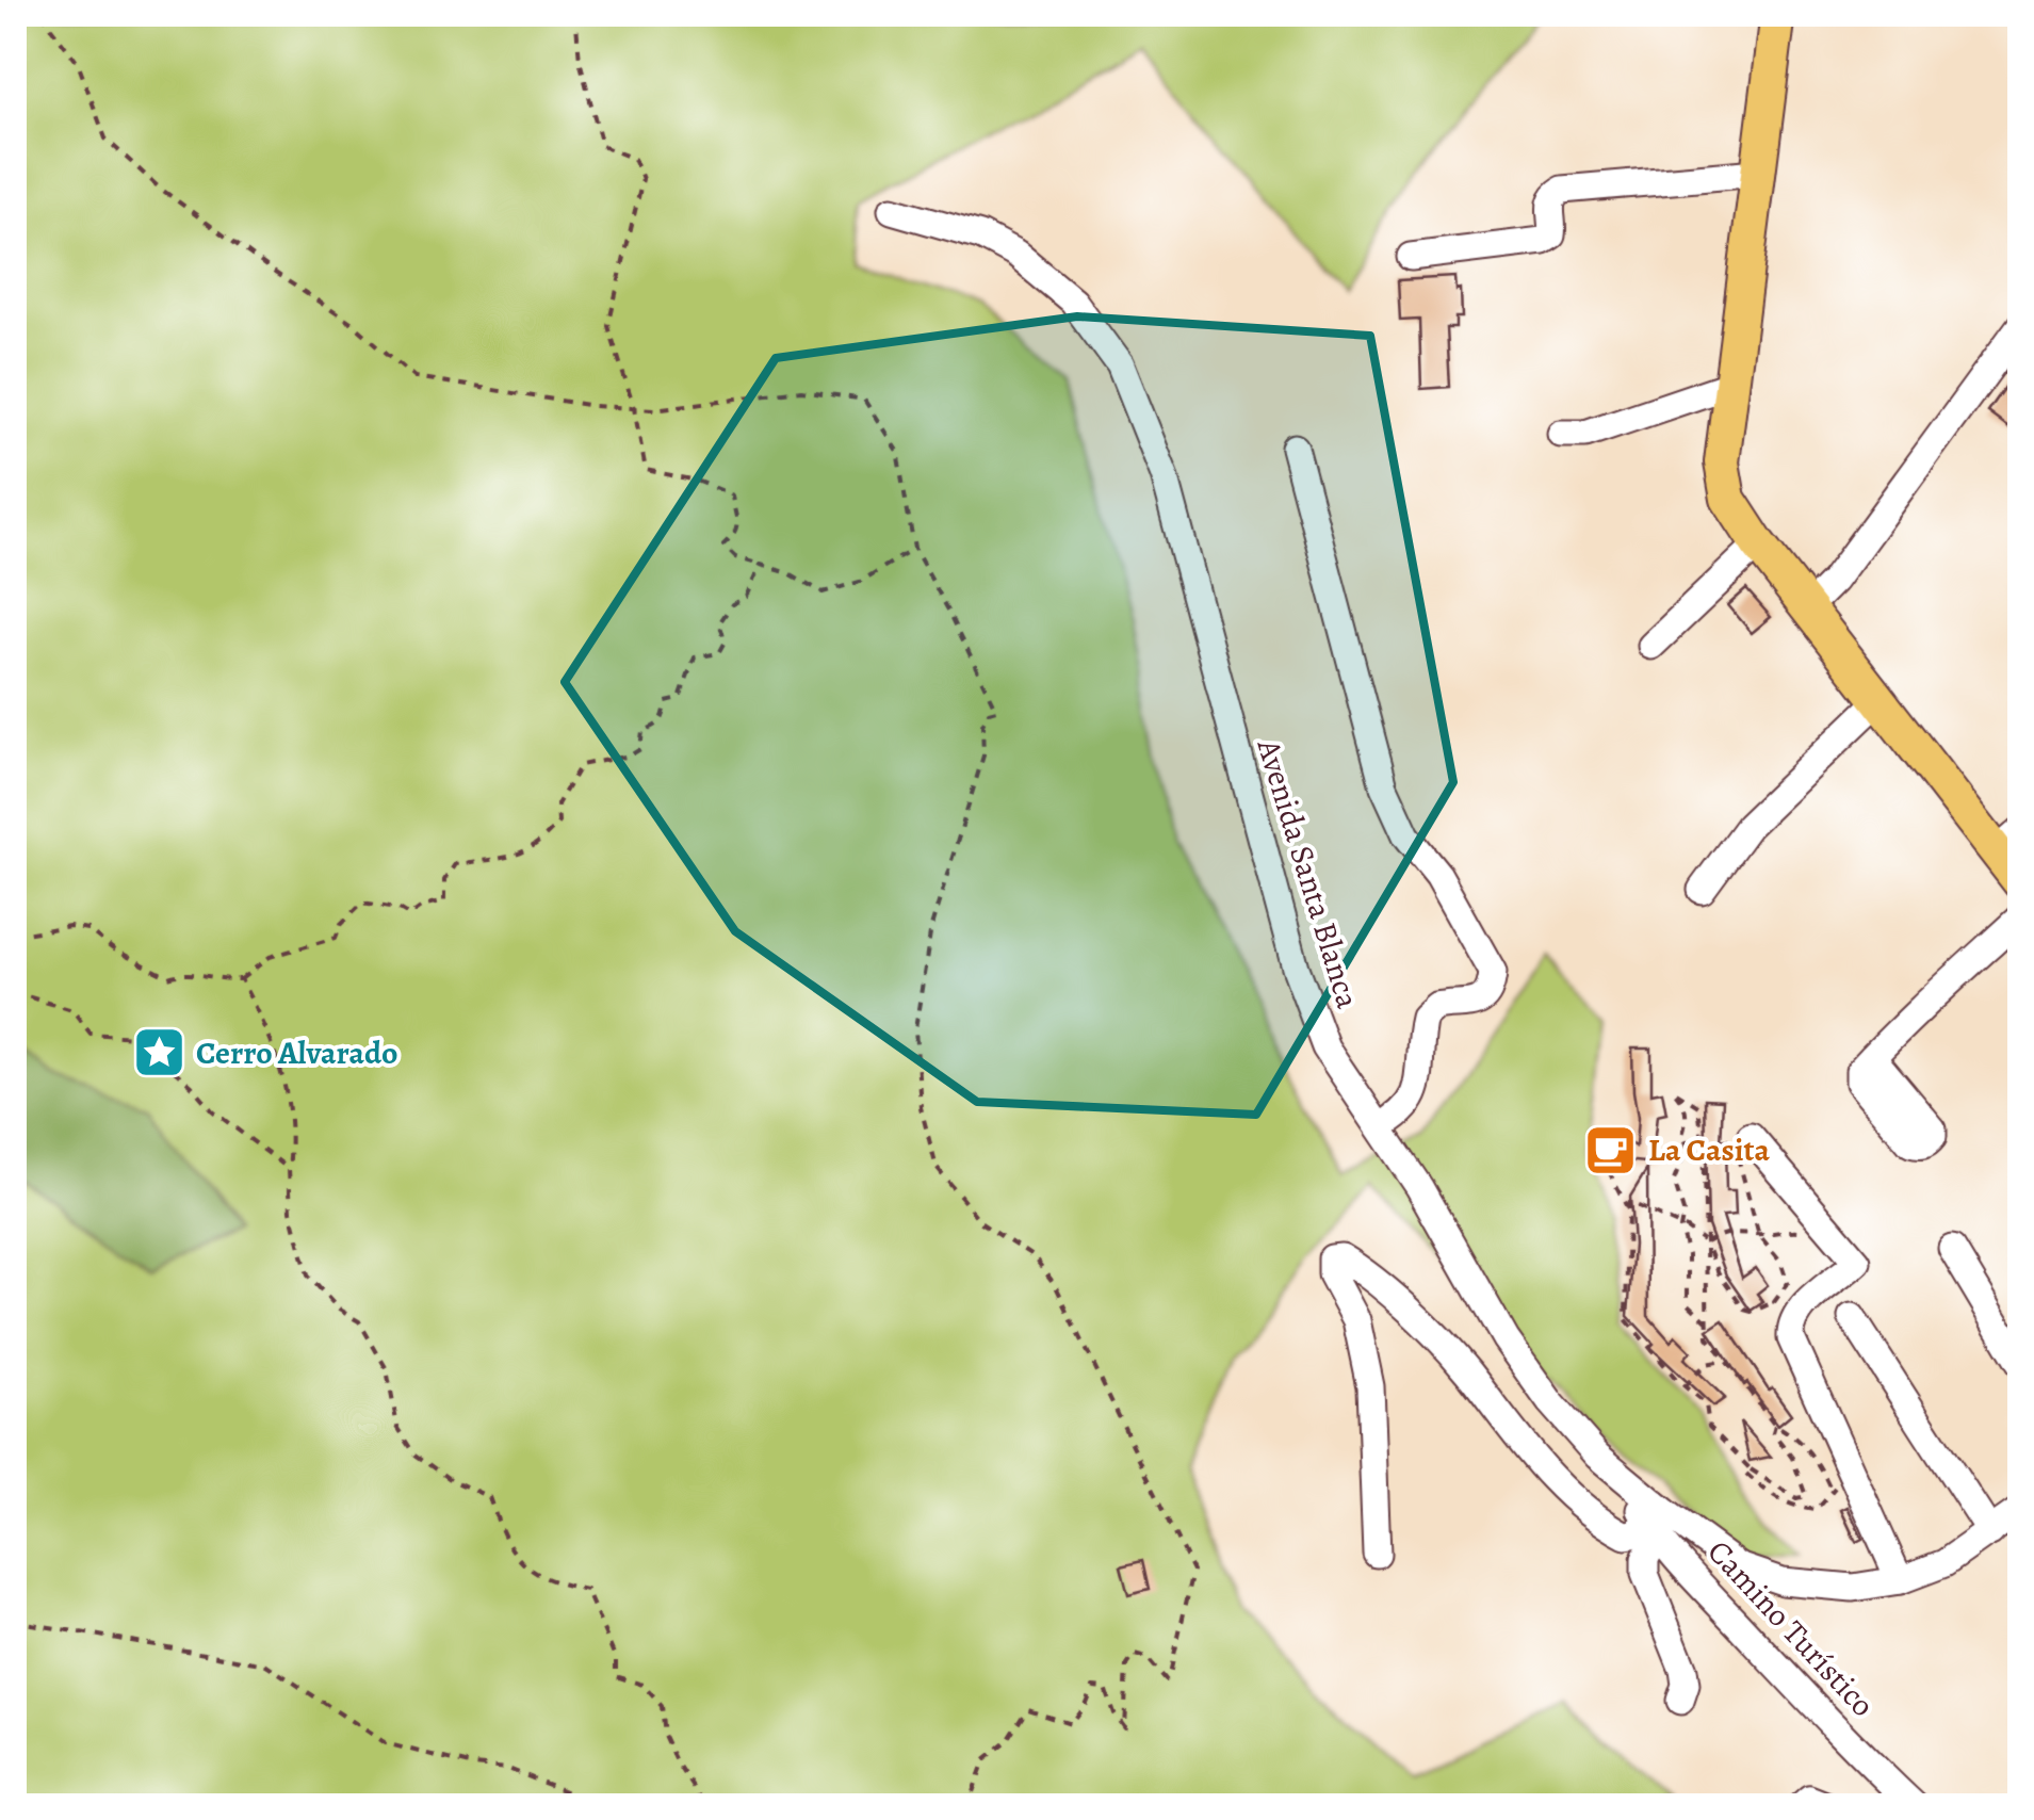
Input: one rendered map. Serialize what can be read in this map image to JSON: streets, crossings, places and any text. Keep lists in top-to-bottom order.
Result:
{
  "streets": {
    "street": ["Avenida Santa Blanca", "Camino Turístico"]
  },
  "crossings": [
    ["Avenida Santa Blanca", "Camino Turístico"]
  ],
  "places": {
    "place": ["Cerro Alvarado"],
    "cafe": ["La Casita"]
  }
}
